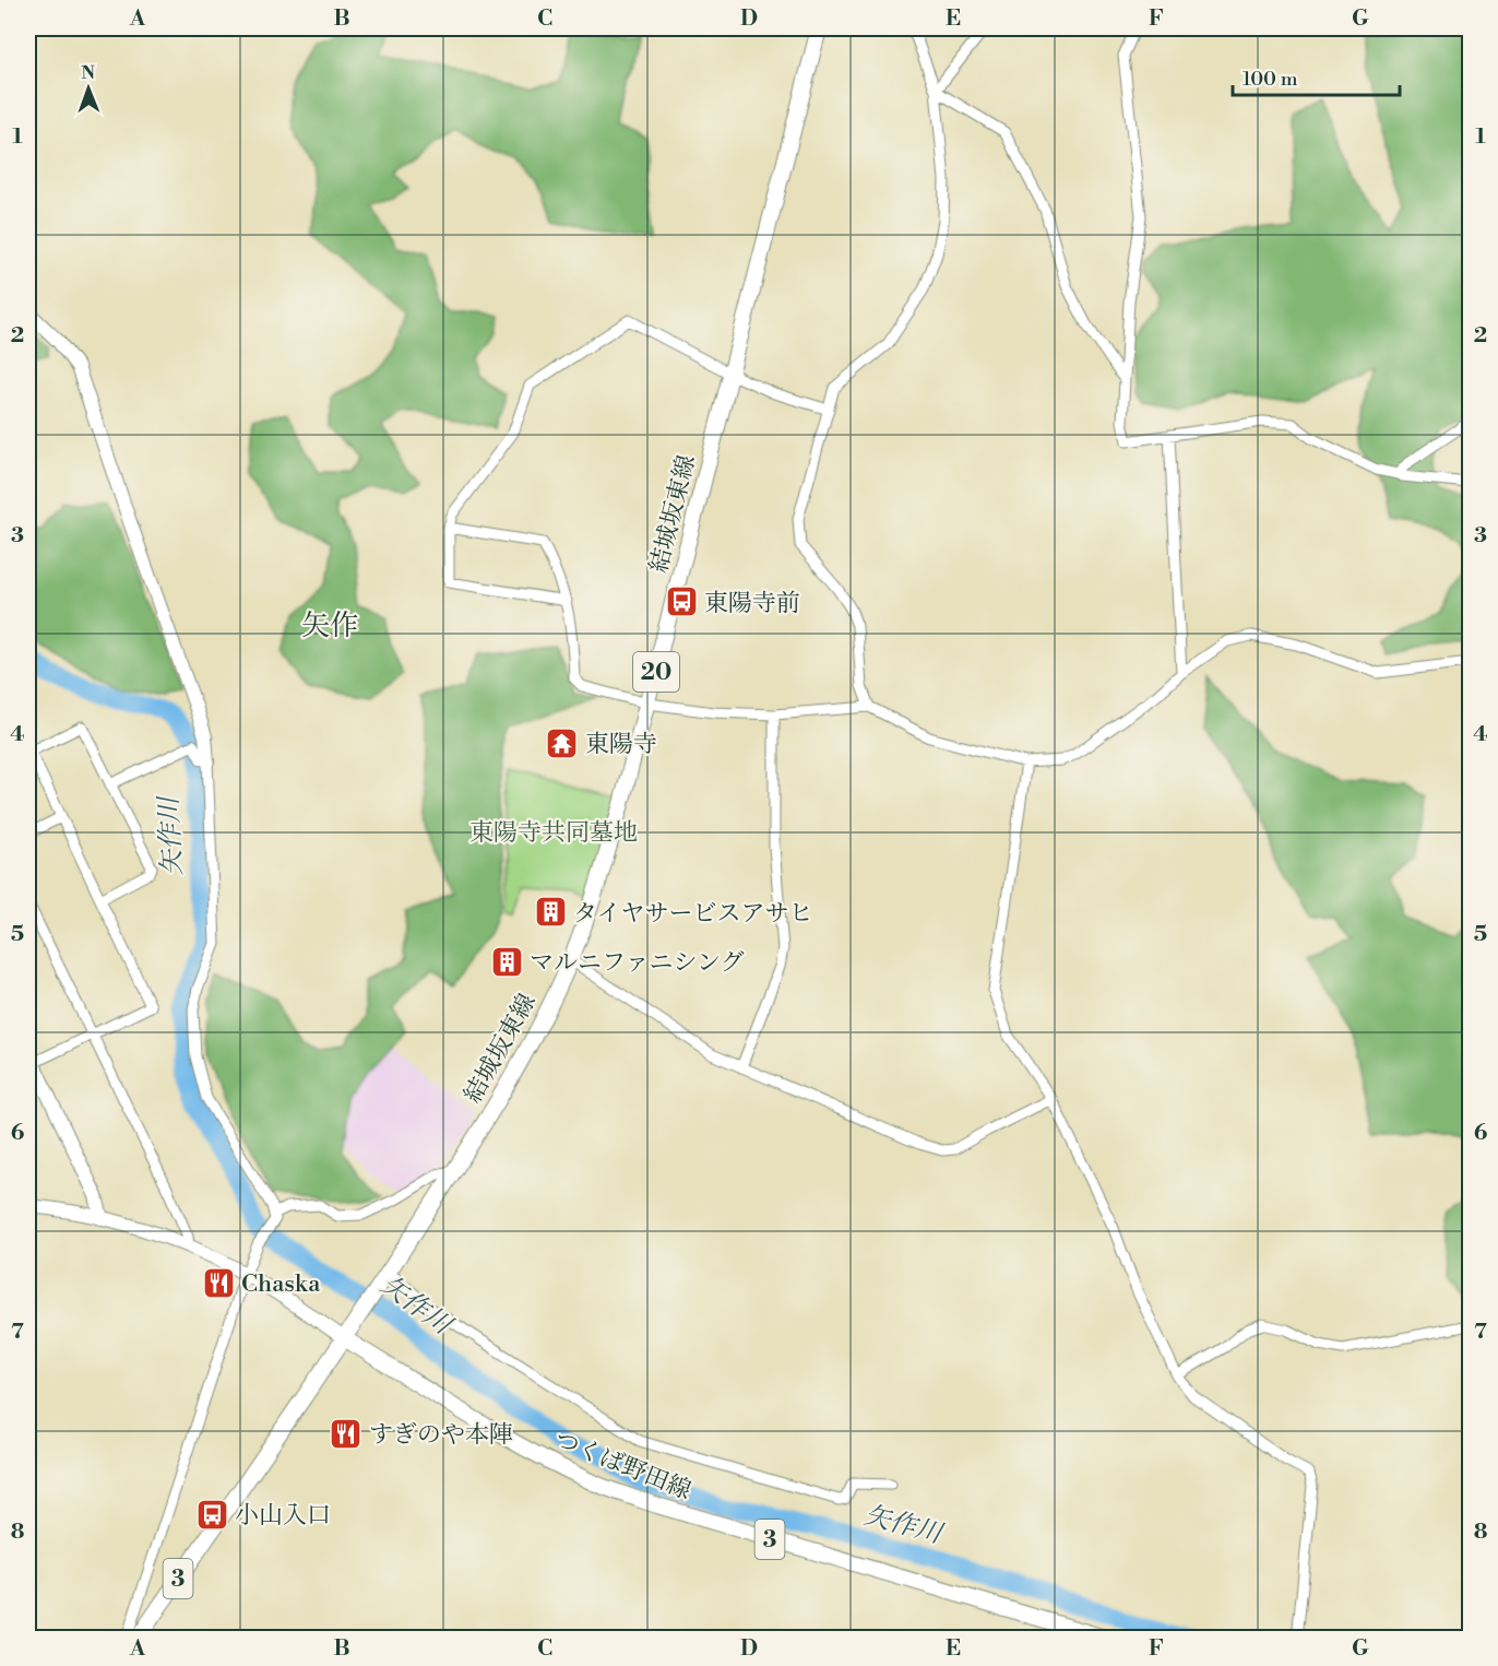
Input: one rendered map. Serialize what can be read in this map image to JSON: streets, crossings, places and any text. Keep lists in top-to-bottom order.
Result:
{
  "streets": {
    "main road": [
      "結城坂東線",
      "20",
      "つくば野田線",
      "3"
    ]
  },
  "crossings": [
    ["結城坂東線", "つくば野田線"],
    ["結城坂東線", "3"],
    ["つくば野田線", "3"]
  ],
  "districts": ["矢作"],
  "water": ["矢作川"],
  "parks": ["東陽寺共同墓地"],
  "places": {
    "bus stop": ["東陽寺前", "小山入口"],
    "temple": ["東陽寺"],
    "building": ["タイヤサービスアサヒ", "マルニファニシング"],
    "restaurant": ["Chaska", "すぎのや本陣"]
  },
  "scale_bar": "100 m",
  "north": "top",
  "grid": {
    "columns": [
      "A",
      "B",
      "C",
      "D",
      "E",
      "F",
      "G"
    ],
    "rows": [
      "1",
      "2",
      "3",
      "4",
      "5",
      "6",
      "7",
      "8"
    ]
  }
}
